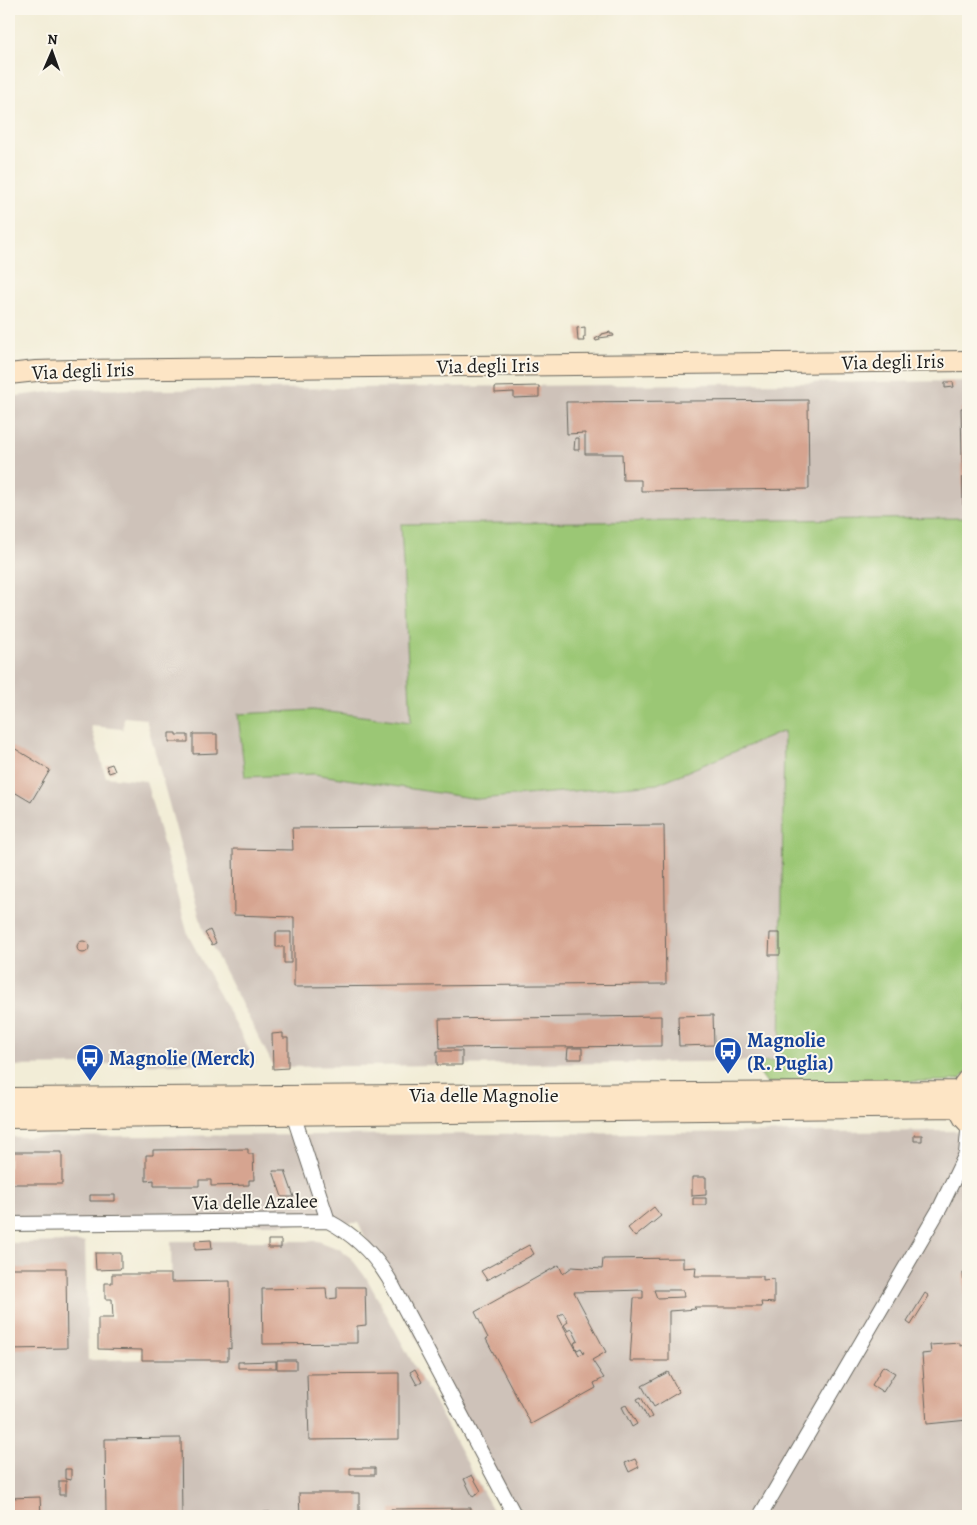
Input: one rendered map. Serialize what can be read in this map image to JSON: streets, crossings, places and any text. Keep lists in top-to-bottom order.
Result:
{
  "streets": {
    "street": ["Via degli Iris", "Via delle Magnolie", "Via delle Azalee"]
  },
  "places": {
    "bus stop": ["Magnolie (R. Puglia)", "Magnolie (Merck)"]
  },
  "north": "top"
}
